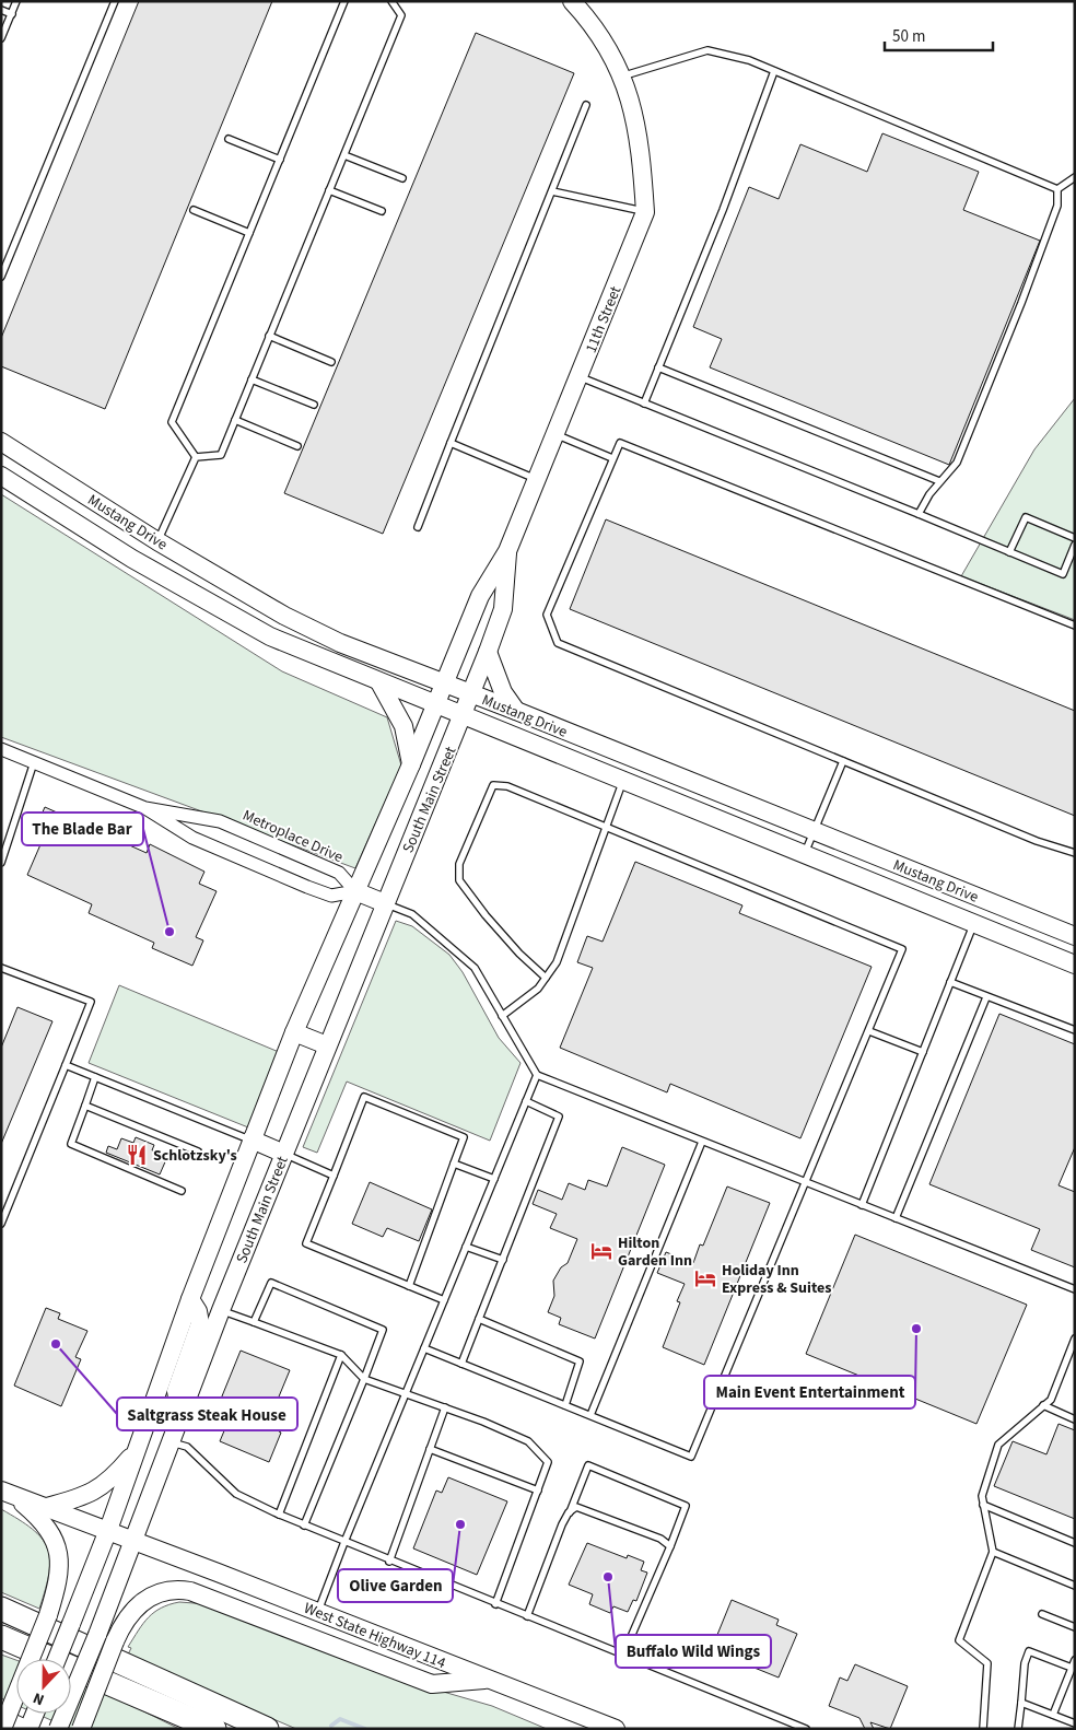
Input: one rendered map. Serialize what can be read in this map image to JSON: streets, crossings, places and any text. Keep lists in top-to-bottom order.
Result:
{
  "streets": {
    "main road": [
      "11th Street",
      "Mustang Drive",
      "South Main Street",
      "West State Highway 114"
    ],
    "street": ["Metroplace Drive"]
  },
  "crossings": [
    ["11th Street", "Mustang Drive"],
    ["11th Street", "South Main Street"],
    ["Mustang Drive", "South Main Street"],
    ["South Main Street", "Metroplace Drive"],
    ["South Main Street", "West State Highway 114"]
  ],
  "places": {
    "other": [
      "The Blade Bar",
      "Main Event Entertainment",
      "Saltgrass Steak House",
      "Olive Garden",
      "Buffalo Wild Wings"
    ],
    "restaurant": ["Schlotzsky's"],
    "hotel": ["Hilton Garden Inn", "Holiday Inn Express & Suites"]
  },
  "scale_bar": "50 m",
  "north": "bottom"
}
